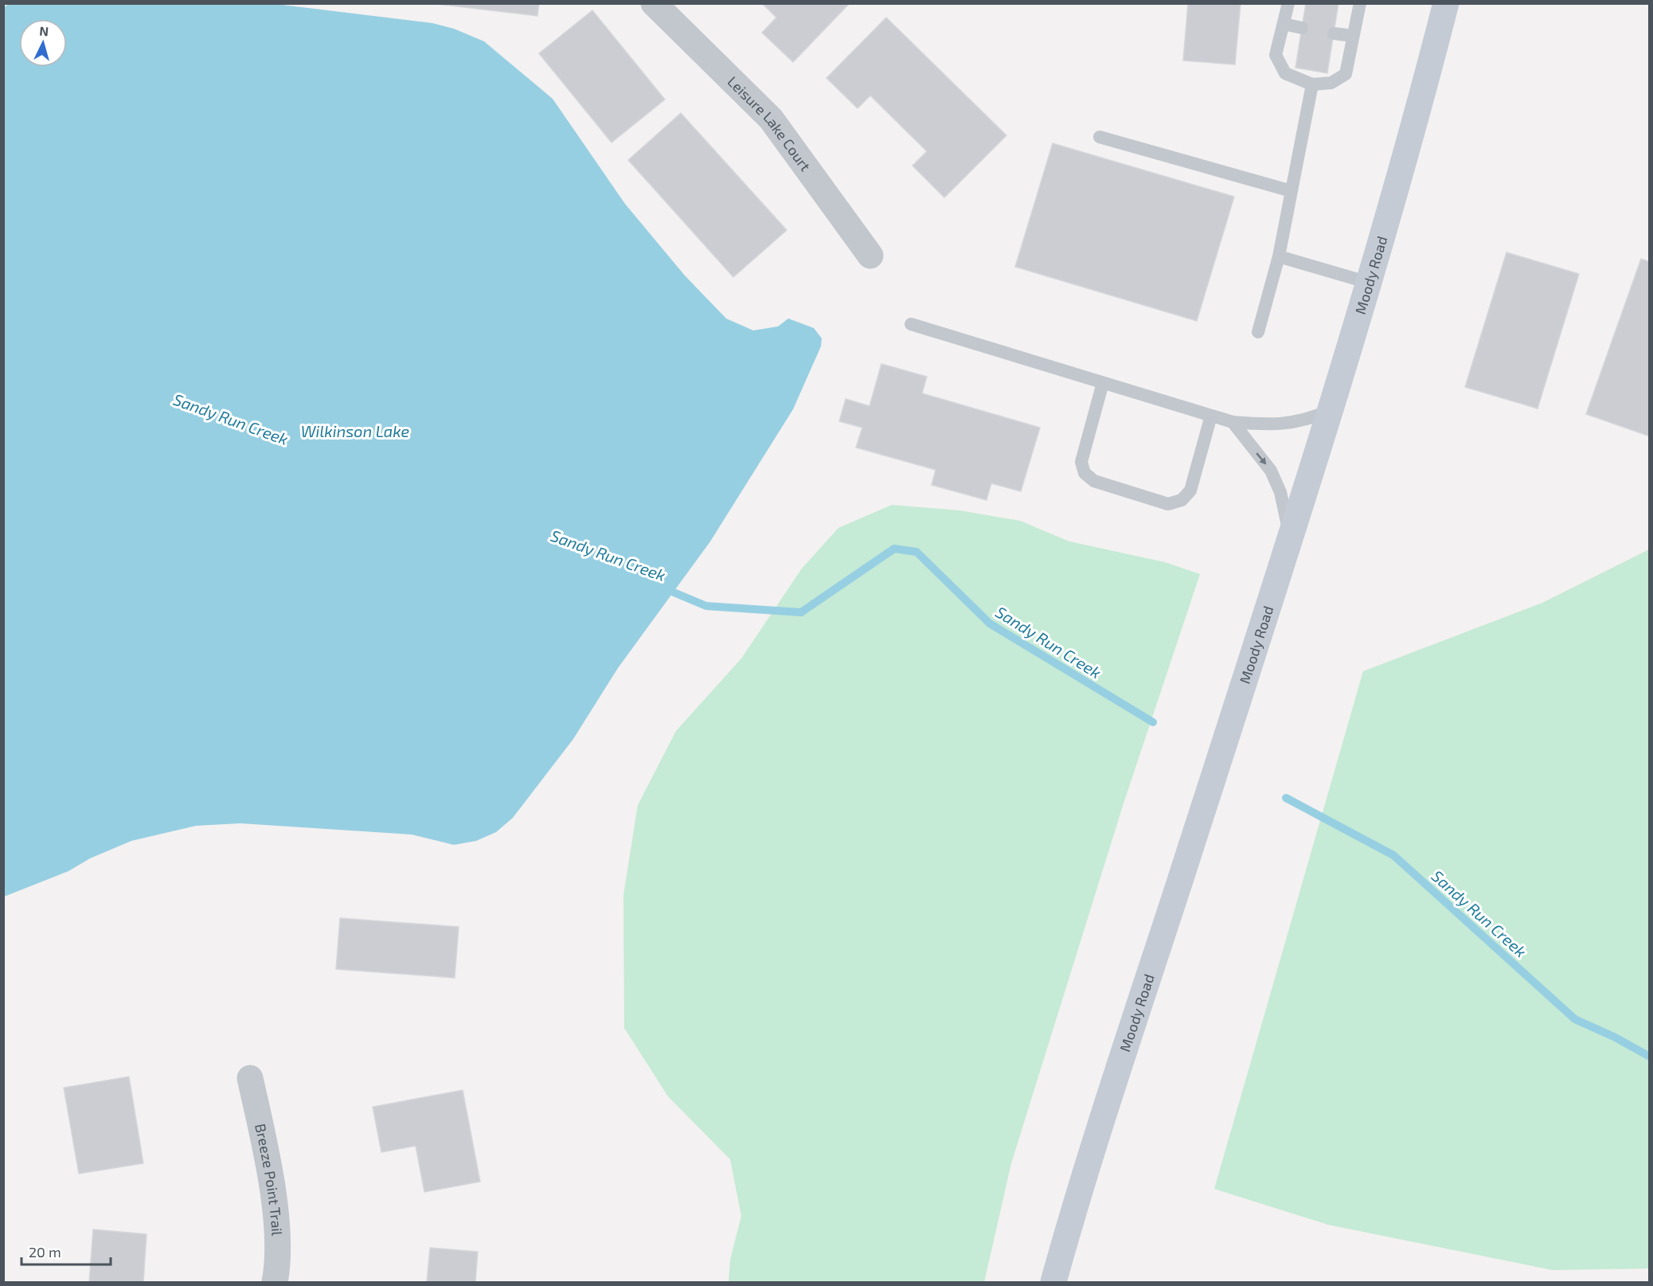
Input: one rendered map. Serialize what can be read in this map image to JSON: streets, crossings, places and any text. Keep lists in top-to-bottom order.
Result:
{
  "streets": {
    "main road": ["Moody Road"],
    "street": ["Leisure Lake Court", "Breeze Point Trail"]
  },
  "water": ["Sandy Run Creek", "Wilkinson Lake"],
  "scale_bar": "20 m",
  "north": "top"
}
